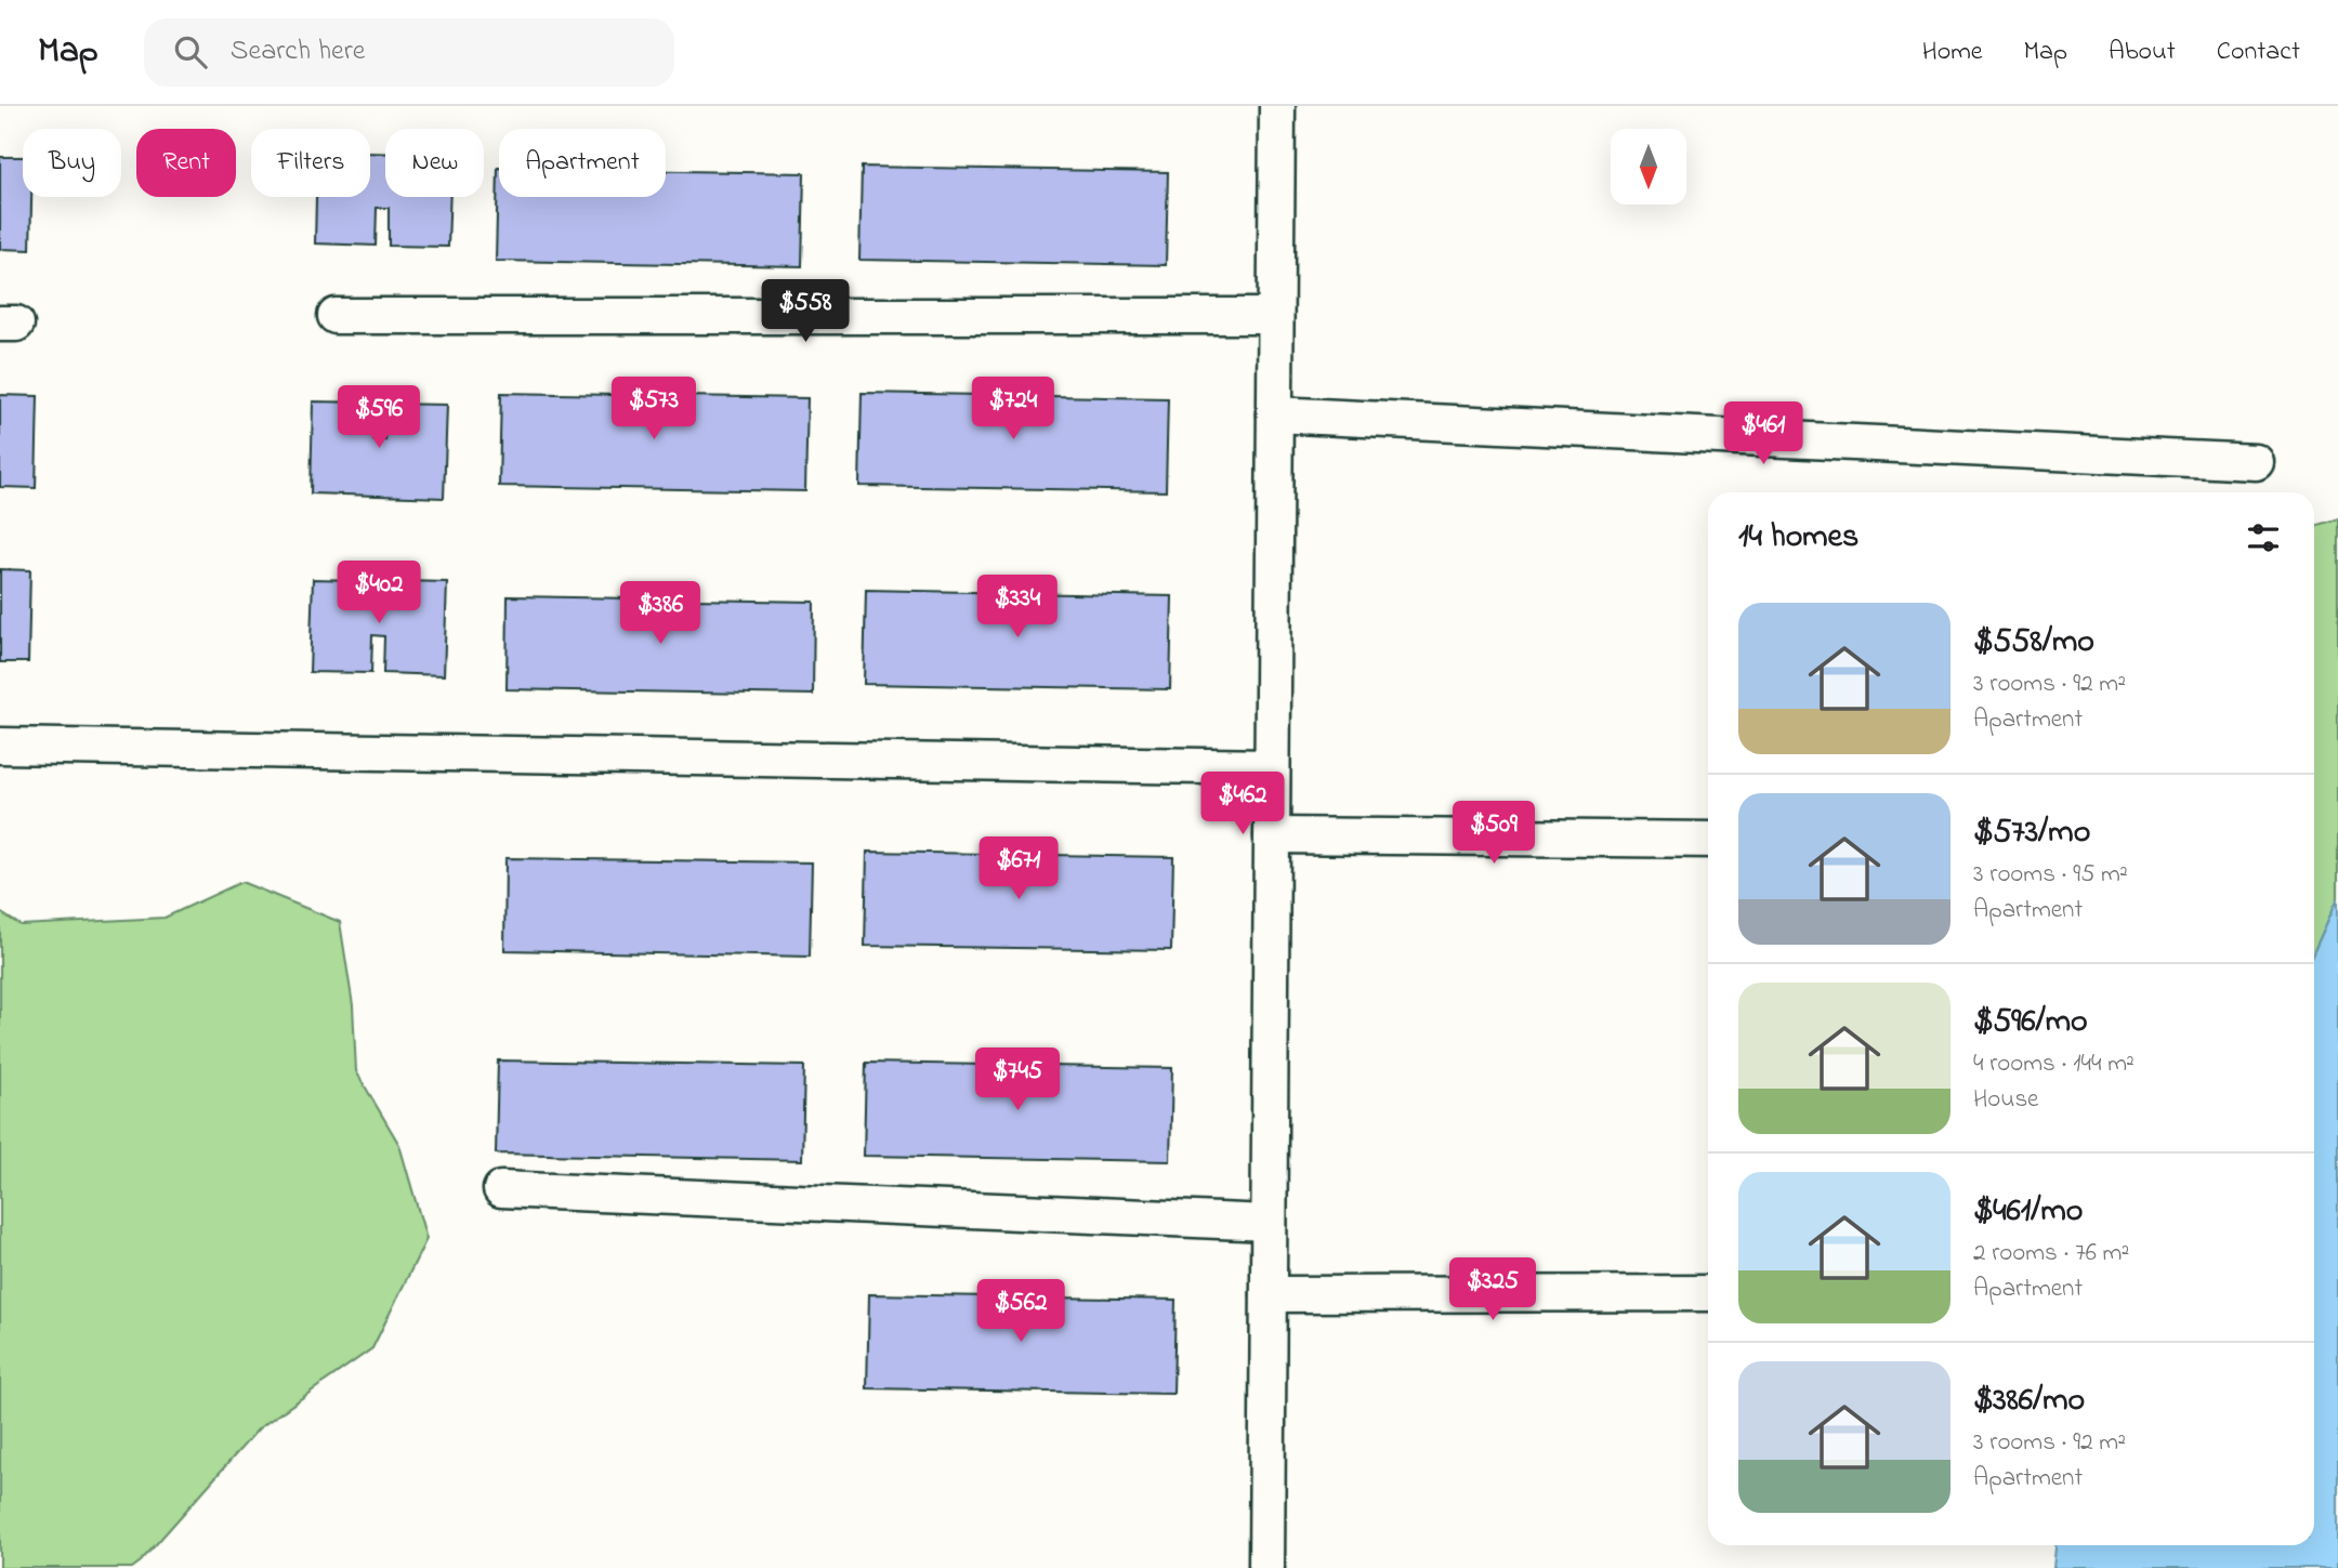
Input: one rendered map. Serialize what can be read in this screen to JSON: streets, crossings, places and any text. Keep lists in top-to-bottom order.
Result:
{
  "north": "bottom",
  "page": {
    "header": "Map",
    "search": "Search here",
    "nav": [
      "Home",
      "Map",
      "About",
      "Contact"
    ],
    "chip": [
      "Buy",
      "Rent",
      "Filters",
      "New",
      "Apartment"
    ],
    "price": [
      "$558",
      "$573",
      "$724",
      "$596",
      "$461",
      "$402",
      "$334",
      "$386",
      "$462",
      "$509",
      "$671",
      "$745",
      "$325",
      "$562"
    ],
    "heading": "14 homes",
    "list": [
      {
        "name": "$558/mo",
        "note": "3 rooms · 92 m² · Apartment"
      },
      {
        "name": "$573/mo",
        "note": "3 rooms · 95 m² · Apartment"
      },
      {
        "name": "$596/mo",
        "note": "4 rooms · 144 m² · House"
      },
      {
        "name": "$461/mo",
        "note": "2 rooms · 76 m² · Apartment"
      },
      {
        "name": "$386/mo",
        "note": "3 rooms · 92 m² · Apartment"
      }
    ]
  }
}
